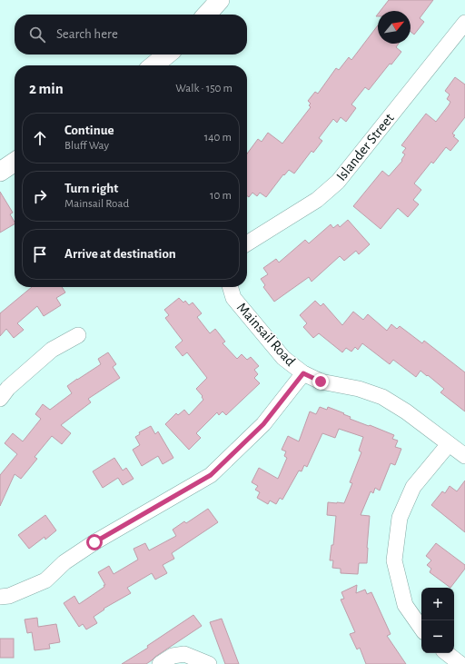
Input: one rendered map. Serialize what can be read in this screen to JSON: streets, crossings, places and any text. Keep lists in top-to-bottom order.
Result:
{
  "streets": {
    "street": ["Islander Street", "Mainsail Road"]
  },
  "north": "top right",
  "page": {
    "search": "Search here",
    "heading": ["2 min", "Walk · 150 m"],
    "list": [
      ["Continue", "Bluff Way", "140 m"],
      ["Turn right", "Mainsail Road", "10 m"],
      "Arrive at destination"
    ],
    "map_buttons": ["+", "−"]
  }
}
